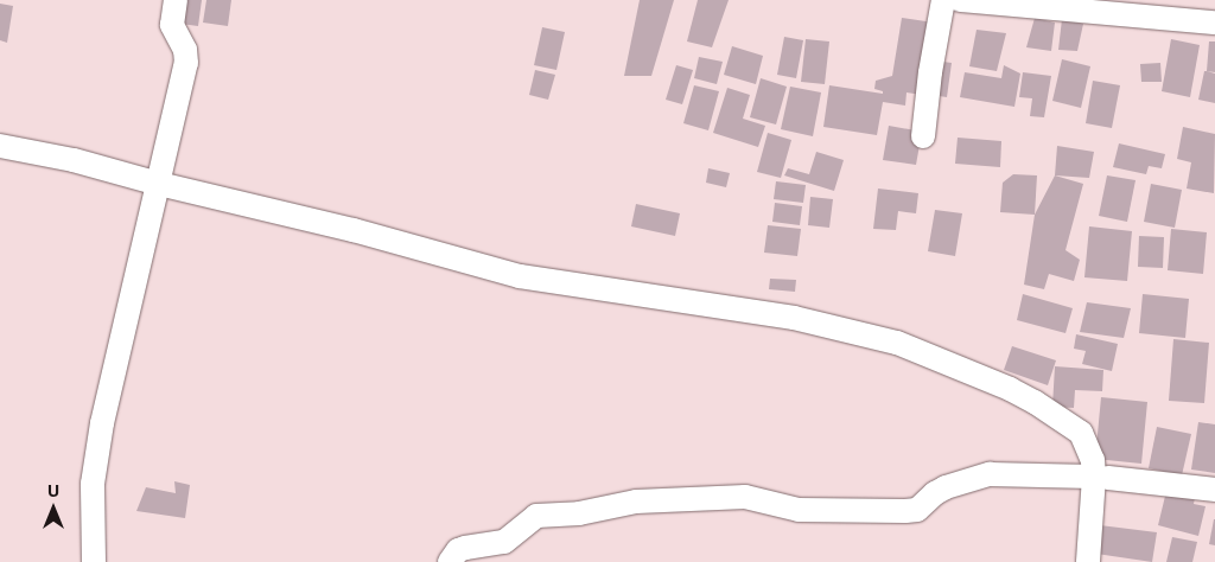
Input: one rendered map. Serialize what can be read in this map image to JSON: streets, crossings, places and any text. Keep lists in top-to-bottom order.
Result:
{
  "north": "top"
}
